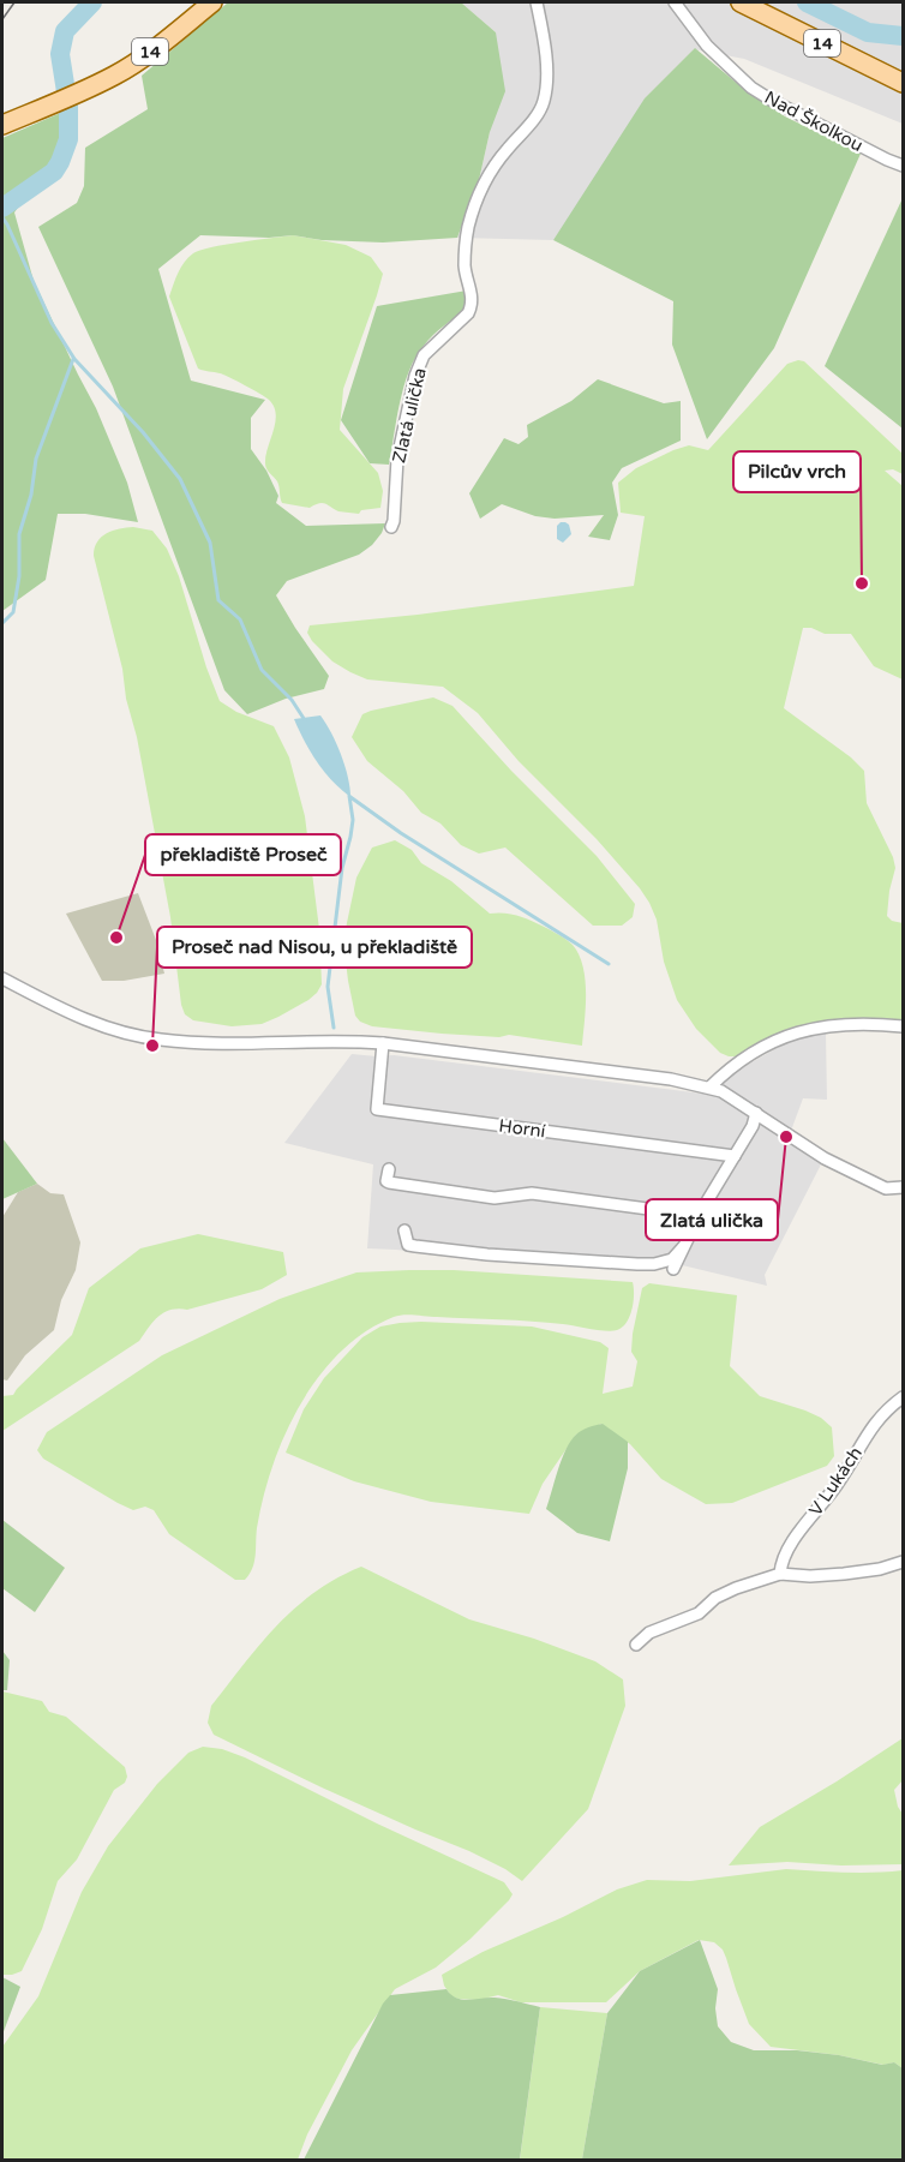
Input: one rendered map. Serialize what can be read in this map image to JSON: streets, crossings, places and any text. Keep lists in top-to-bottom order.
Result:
{
  "streets": {
    "main road": ["14"],
    "street": [
      "Nad Školkou",
      "Zlatá ulička",
      "Horní",
      "V Lukách"
    ]
  },
  "places": [
    "Pilcův vrch",
    "překladiště Proseč",
    "Proseč nad Nisou, u překladiště",
    "Zlatá ulička"
  ]
}
